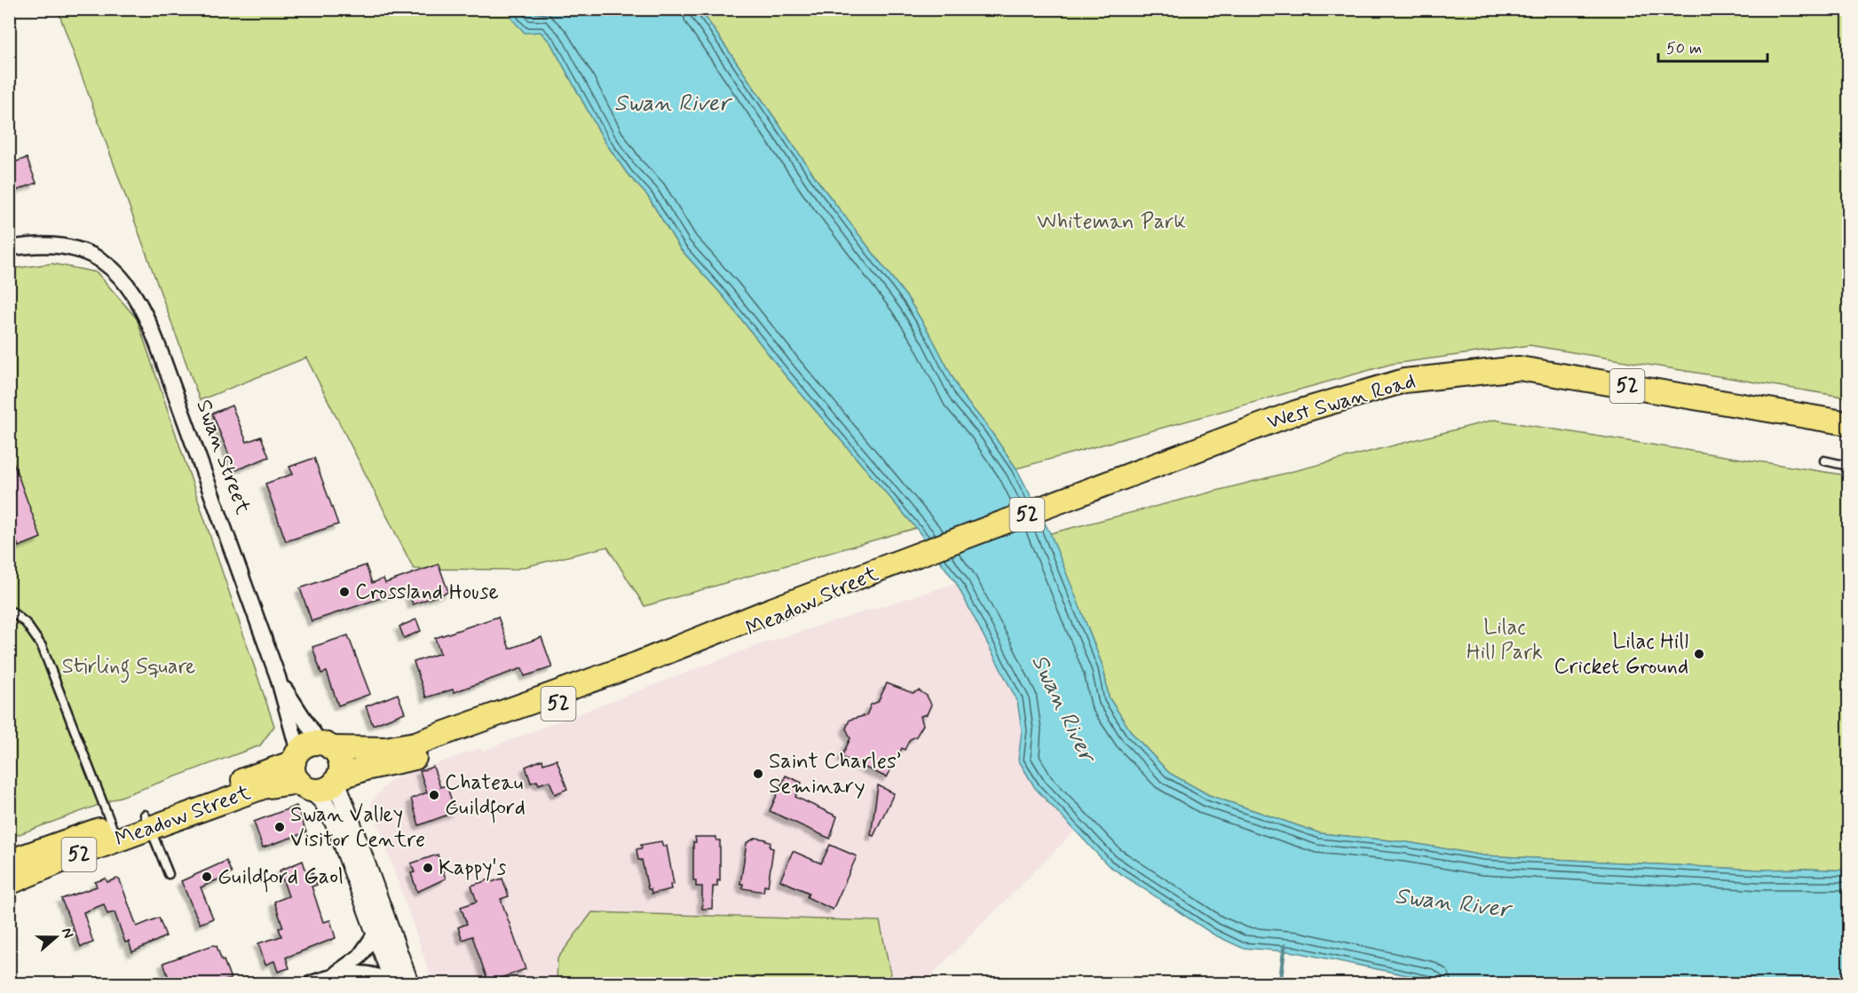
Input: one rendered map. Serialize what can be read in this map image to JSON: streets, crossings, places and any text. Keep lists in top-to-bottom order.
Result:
{
  "streets": {
    "main road": ["52", "West Swan Road", "Meadow Street"],
    "street": ["Swan Street"]
  },
  "crossings": [
    ["52", "Swan Street"],
    ["52", "Meadow Street"],
    ["West Swan Road", "Meadow Street"],
    ["Swan Street", "Meadow Street"]
  ],
  "water": ["Swan River"],
  "parks": ["Whiteman Park", "Lilac Hill Park", "Stirling Square"],
  "places": [
    "Crossland House",
    "Lilac Hill Cricket Ground",
    "Saint Charles’ Seminary",
    "Chateau Guildford",
    "Swan Valley Visitor Centre",
    "Kappy's",
    "Guildford Gaol"
  ],
  "scale_bar": "50 m",
  "north": "right"
}
